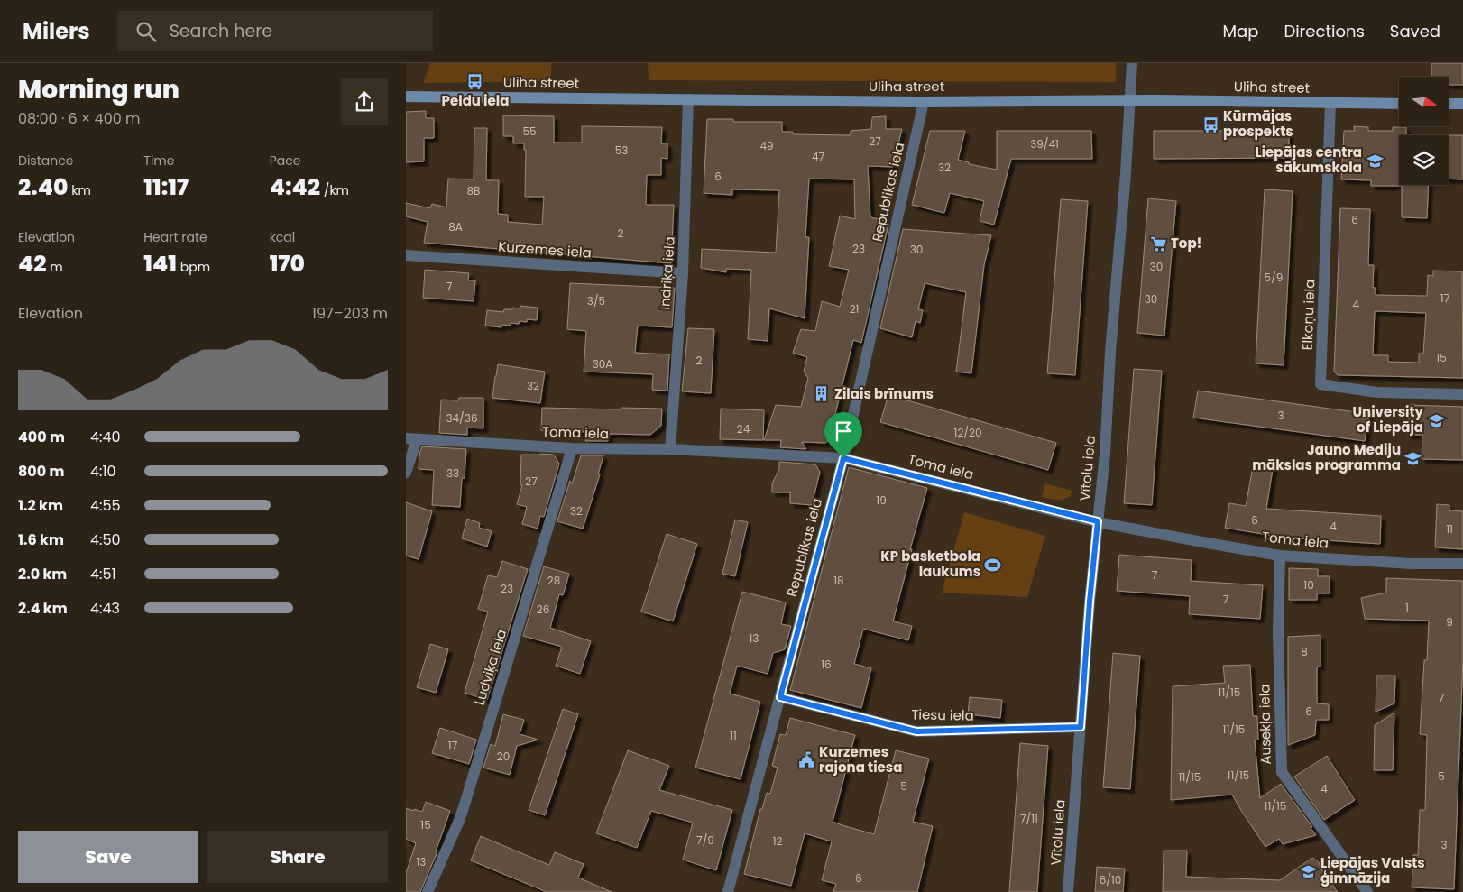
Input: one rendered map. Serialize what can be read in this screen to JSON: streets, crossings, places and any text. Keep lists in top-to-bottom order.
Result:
{
  "streets": {
    "main road": ["Uliha street"],
    "street": [
      "Republikas iela",
      "Kurzemes iela",
      "Indriķa iela",
      "Elkoņu iela",
      "Toma iela",
      "Vītolu iela",
      "Ludviķa iela",
      "Tiesu iela",
      "Ausekļa iela"
    ]
  },
  "crossings": [
    ["Uliha street", "Republikas iela"],
    ["Uliha street", "Indriķa iela"],
    ["Uliha street", "Elkoņu iela"],
    ["Uliha street", "Vītolu iela"],
    ["Republikas iela", "Toma iela"],
    ["Republikas iela", "Tiesu iela"],
    ["Kurzemes iela", "Indriķa iela"],
    ["Indriķa iela", "Toma iela"],
    ["Toma iela", "Vītolu iela"],
    ["Toma iela", "Ludviķa iela"],
    ["Toma iela", "Ausekļa iela"],
    ["Vītolu iela", "Tiesu iela"]
  ],
  "places": {
    "bus stop": ["Peldu iela", "Kūrmājas prospekts"],
    "school or university": [
      "Liepājas centra sākumskola",
      "University of Liepāja",
      "Jauno Mediju mākslas programma",
      "Liepājas Valsts ģimnāzija"
    ],
    "supermarket": ["Top!"],
    "building": ["Zilais brīnums"],
    "sports": ["KP basketbola laukums"],
    "public building": ["Kurzemes rajona tiesa"]
  },
  "house_numbers": [
    "55",
    "27",
    "39/41",
    "49",
    "53",
    "47",
    "32",
    "6",
    "8B",
    "6",
    "8A",
    "2",
    "23",
    "30",
    "30",
    "5/9",
    "7",
    "17",
    "30",
    "3/5",
    "4",
    "21",
    "15",
    "2",
    "30A",
    "32",
    "3",
    "34/36",
    "24",
    "12/20",
    "33",
    "27",
    "19",
    "32",
    "6",
    "4",
    "11",
    "7",
    "28",
    "18",
    "10",
    "23",
    "7",
    "1",
    "26",
    "9",
    "13",
    "8",
    "16",
    "11/15",
    "7",
    "6",
    "11/15",
    "11",
    "17",
    "20",
    "11/15",
    "5",
    "11/15",
    "5",
    "4",
    "11/15",
    "7/11",
    "15",
    "7/9",
    "12",
    "3",
    "13",
    "6",
    "6/10"
  ],
  "north": "right",
  "page": {
    "header": "Milers",
    "search": "Search here",
    "nav": ["Map", "Directions", "Saved"],
    "heading": ["Morning run", "08:00 · 6 × 400 m"],
    "stats": [
      ["Distance", "2.40 km"],
      ["Time", "11:17"],
      ["Pace", "4:42 /km"],
      ["Elevation", "42 m"],
      ["Heart rate", "141 bpm"],
      ["kcal", "170"]
    ],
    "chart": ["Elevation", "197–203 m"],
    "list": [
      {
        "name": "400 m",
        "note": "4:40"
      },
      {
        "name": "800 m",
        "note": "4:10"
      },
      {
        "name": "1.2 km",
        "note": "4:55"
      },
      {
        "name": "1.6 km",
        "note": "4:50"
      },
      {
        "name": "2.0 km",
        "note": "4:51"
      },
      {
        "name": "2.4 km",
        "note": "4:43"
      }
    ],
    "buttons": ["Save", "Share"]
  }
}
